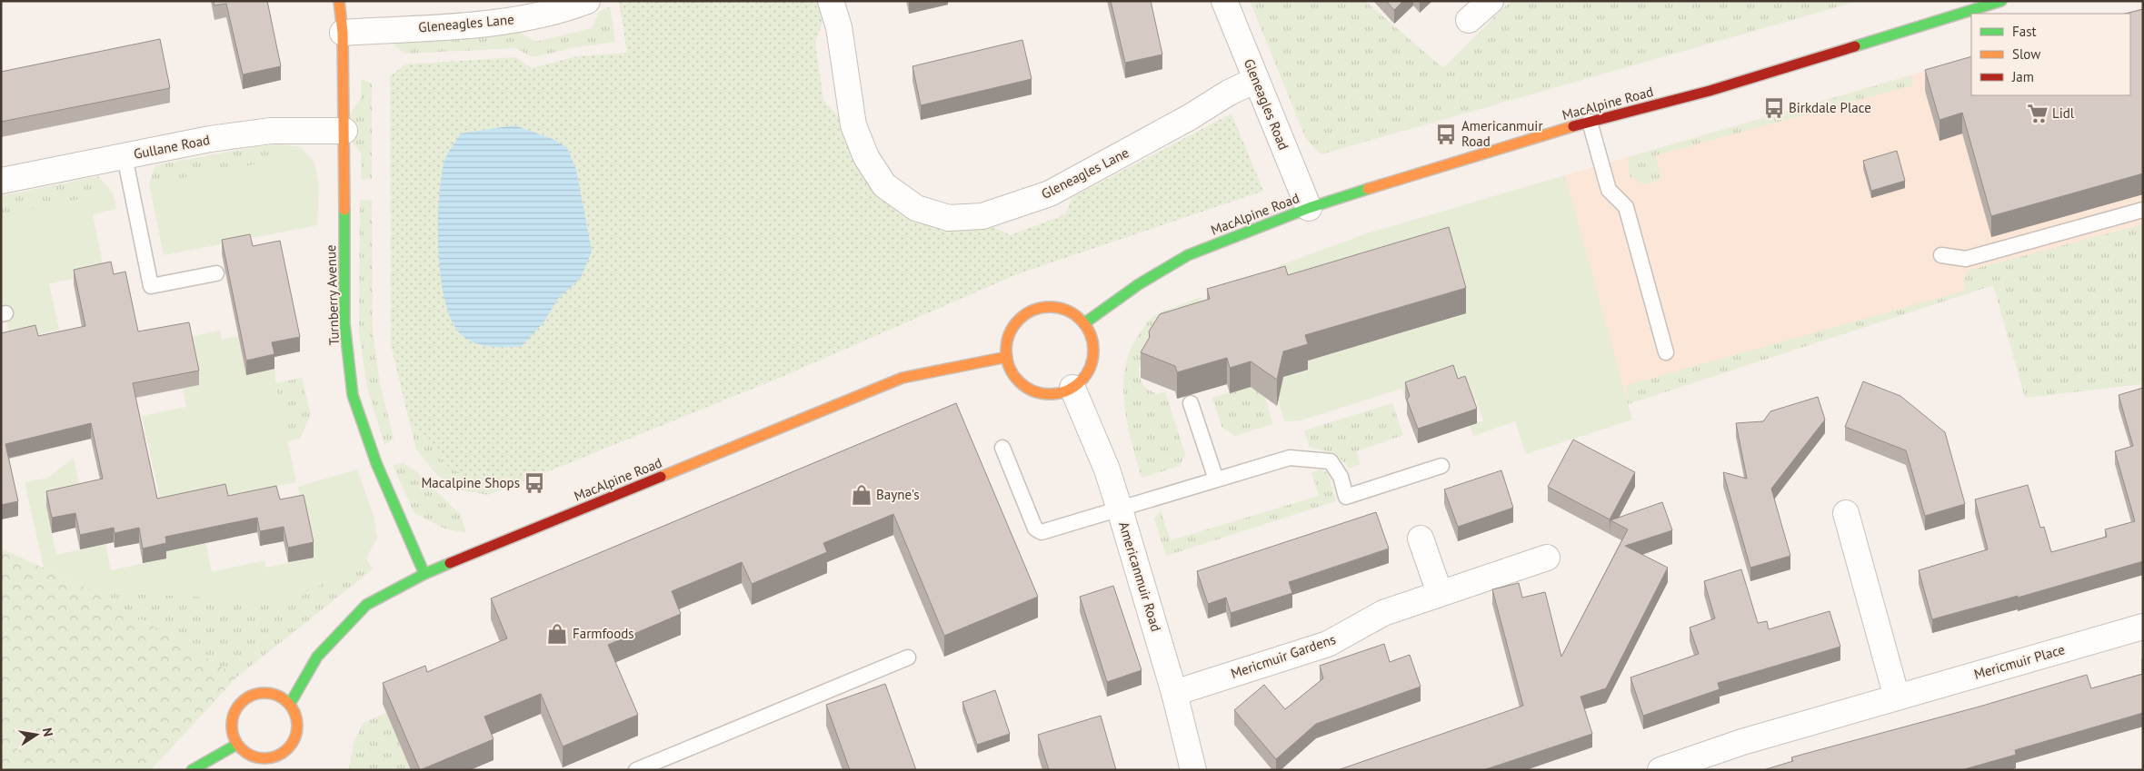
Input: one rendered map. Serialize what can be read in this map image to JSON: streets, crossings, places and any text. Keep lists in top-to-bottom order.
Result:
{
  "streets": {
    "street": [
      "Gleneagles Lane",
      "MacAlpine Road",
      "Gleneagles Road",
      "Gullane Road",
      "Turnberry Avenue",
      "Americanmuir Road",
      "Mericmuir Gardens",
      "Mericmuir Place"
    ]
  },
  "crossings": [
    ["Gleneagles Lane", "Gleneagles Road"],
    ["Gleneagles Lane", "Turnberry Avenue"],
    ["MacAlpine Road", "Gleneagles Road"],
    ["MacAlpine Road", "Turnberry Avenue"],
    ["MacAlpine Road", "Americanmuir Road"],
    ["Gullane Road", "Turnberry Avenue"],
    ["Americanmuir Road", "Mericmuir Gardens"]
  ],
  "places": {
    "bus stop": ["Birkdale Place", "Americanmuir Road", "Macalpine Shops"],
    "supermarket": ["Lidl"],
    "shop": ["Bayne's", "Farmfoods"]
  },
  "legend": ["Fast", "Slow", "Jam"],
  "north": "right"
}
